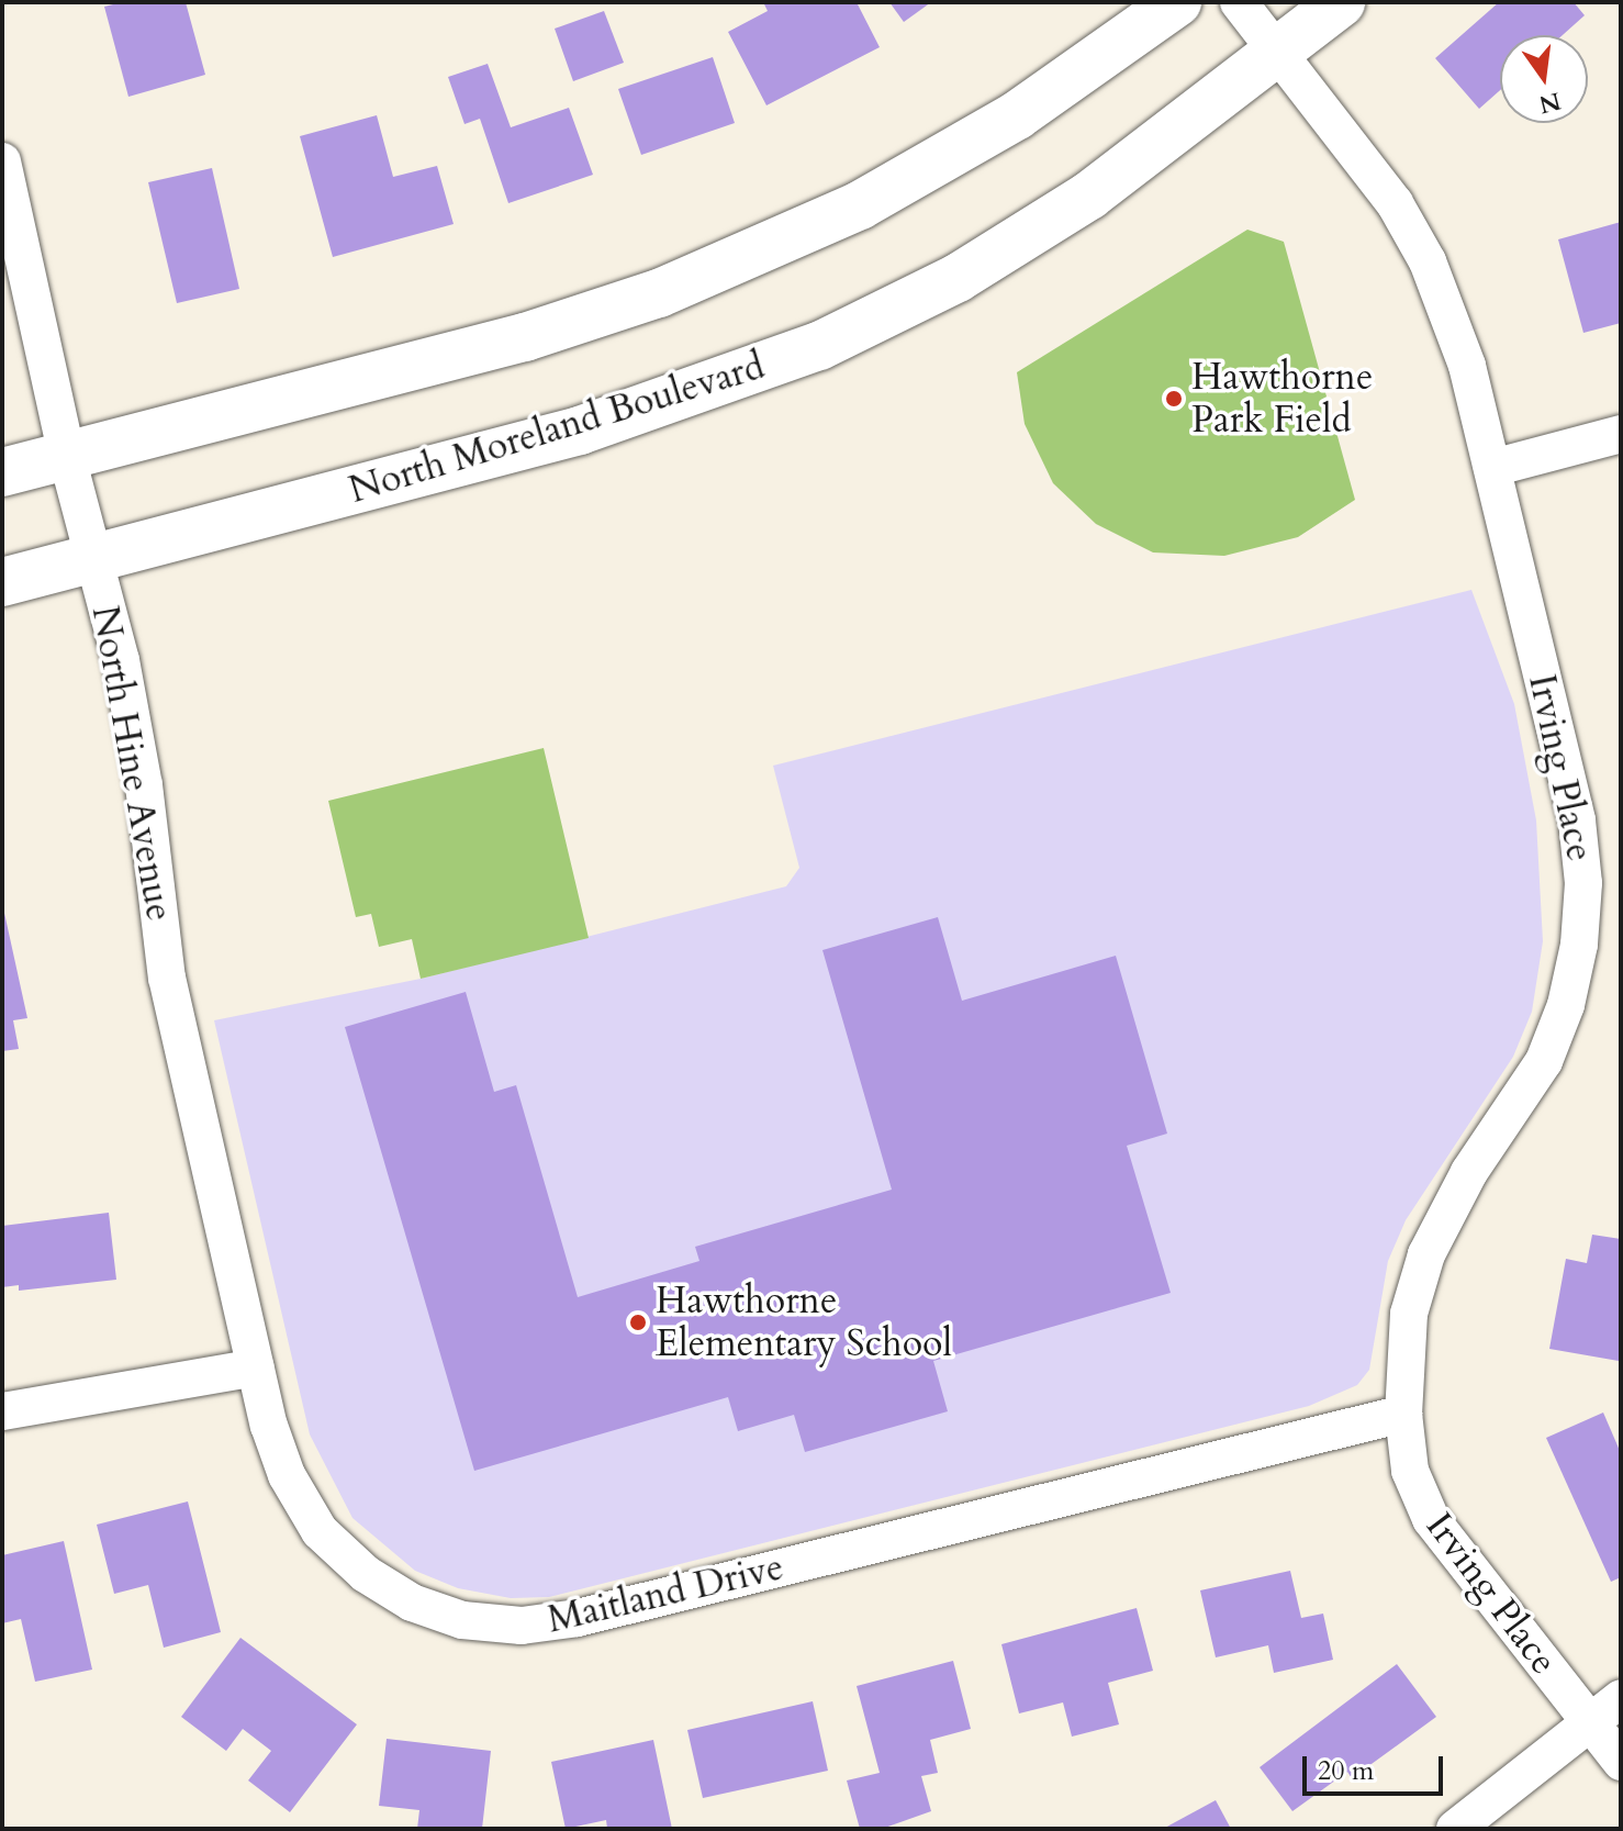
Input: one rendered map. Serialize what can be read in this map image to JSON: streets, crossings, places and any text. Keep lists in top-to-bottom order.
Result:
{
  "streets": {
    "street": [
      "North Moreland Boulevard",
      "North Hine Avenue",
      "Irving Place",
      "Maitland Drive"
    ]
  },
  "crossings": [
    ["North Moreland Boulevard", "North Hine Avenue"],
    ["North Moreland Boulevard", "Irving Place"],
    ["North Hine Avenue", "Maitland Drive"],
    ["Irving Place", "Maitland Drive"]
  ],
  "places": ["Hawthorne Park Field", "Hawthorne Elementary School"],
  "scale_bar": "20 m",
  "north": "bottom"
}
